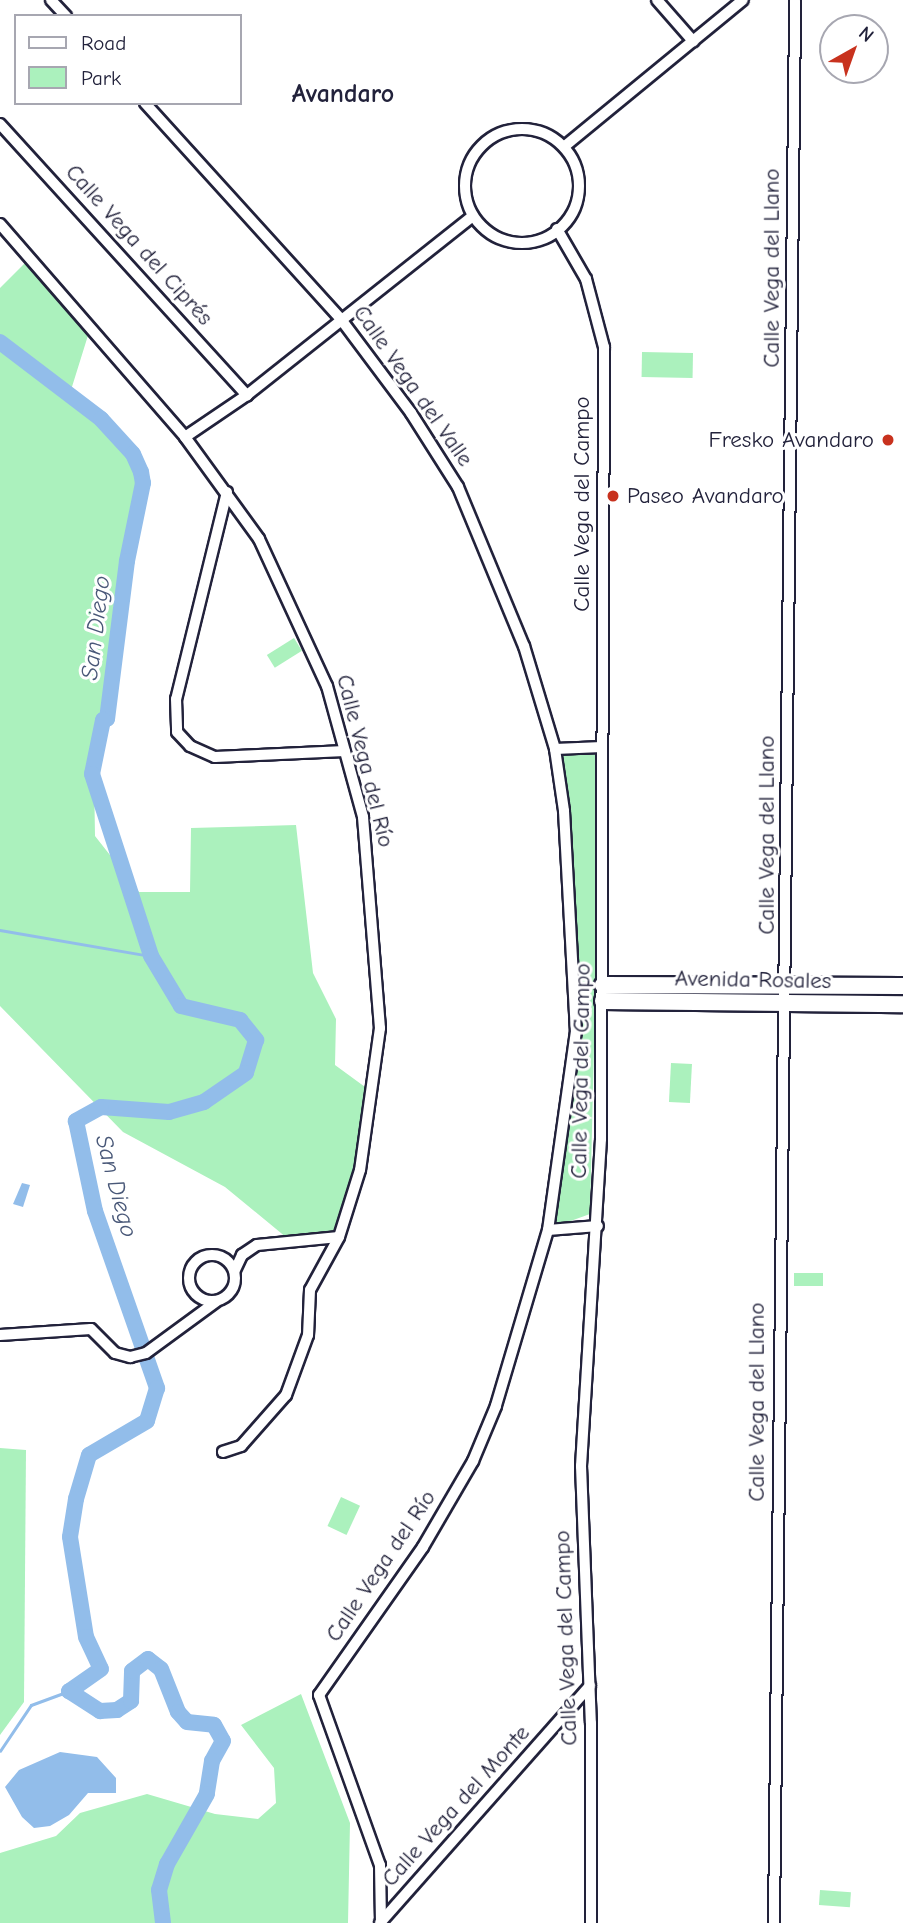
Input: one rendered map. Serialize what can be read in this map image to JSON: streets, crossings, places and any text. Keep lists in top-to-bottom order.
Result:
{
  "streets": {
    "street": [
      "Calle Vega del Ciprés",
      "Calle Vega del Llano",
      "Calle Vega del Valle",
      "Calle Vega del Campo",
      "Calle Vega del Río",
      "Avenida Rosales",
      "Calle Vega del Monte"
    ]
  },
  "crossings": [
    ["Calle Vega del Llano", "Avenida Rosales"],
    ["Calle Vega del Valle", "Calle Vega del Campo"],
    ["Calle Vega del Campo", "Calle Vega del Río"],
    ["Calle Vega del Campo", "Avenida Rosales"],
    ["Calle Vega del Campo", "Calle Vega del Monte"],
    ["Calle Vega del Río", "Calle Vega del Monte"]
  ],
  "districts": ["Avandaro"],
  "water": ["San Diego"],
  "places": ["Fresko Avandaro", "Paseo Avandaro"],
  "legend": ["Road", "Park"],
  "north": "top right"
}
